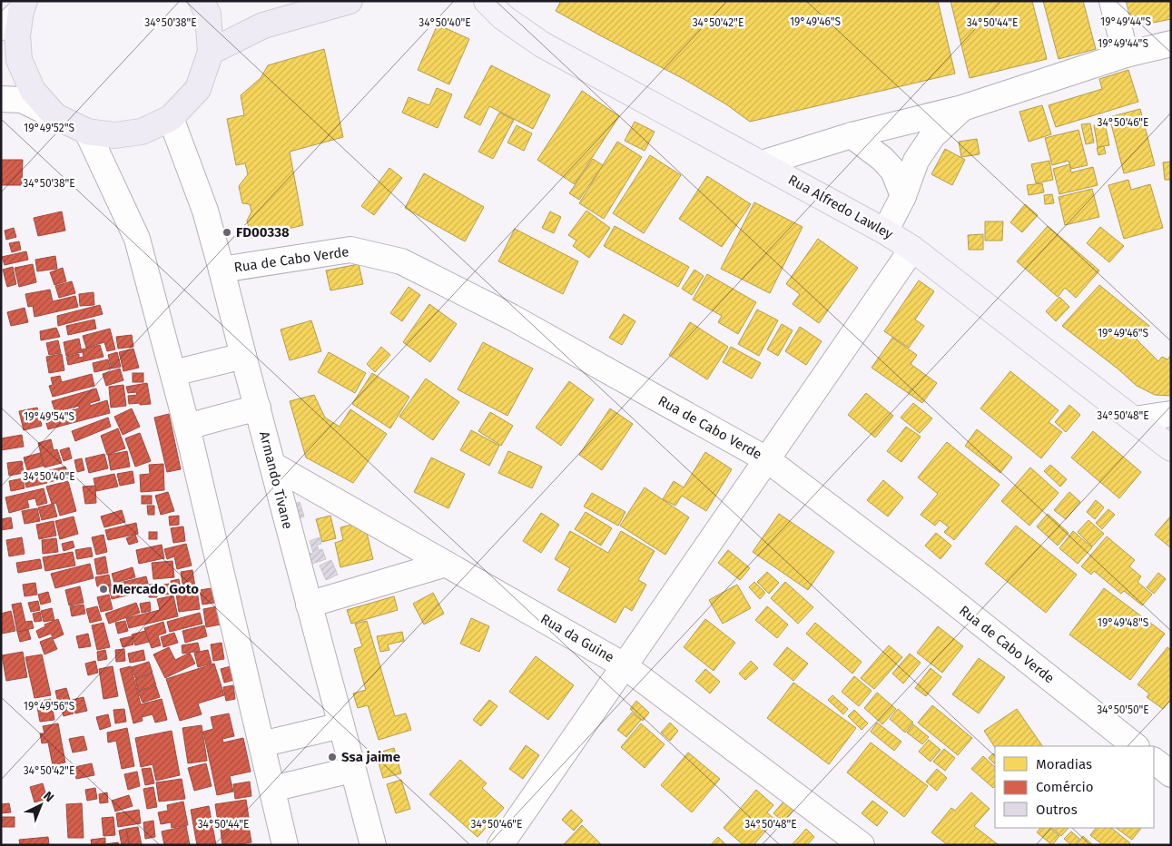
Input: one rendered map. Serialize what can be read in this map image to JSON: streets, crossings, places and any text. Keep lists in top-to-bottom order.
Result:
{
  "streets": {
    "main road": ["Rua Alfredo Lawley"],
    "street": ["Rua de Cabo Verde", "Armando Tivane", "Rua da Guine"]
  },
  "crossings": [
    ["Rua de Cabo Verde", "Armando Tivane"],
    ["Armando Tivane", "Rua da Guine"]
  ],
  "places": ["FD00338", "Mercado Goto", "Ssa jaime"],
  "legend": ["Moradias", "Comércio", "Outros"],
  "north": "top right",
  "coordinates": [
    "19°49'44\"S",
    "19°49'46\"S",
    "34°50'38\"E",
    "34°50'40\"E",
    "34°50'44\"E",
    "34°50'42\"E",
    "34°50'46\"E",
    "19°49'52\"S",
    "34°50'48\"E",
    "19°49'54\"S",
    "19°49'48\"S",
    "19°49'56\"S",
    "34°50'50\"E"
  ]
}
